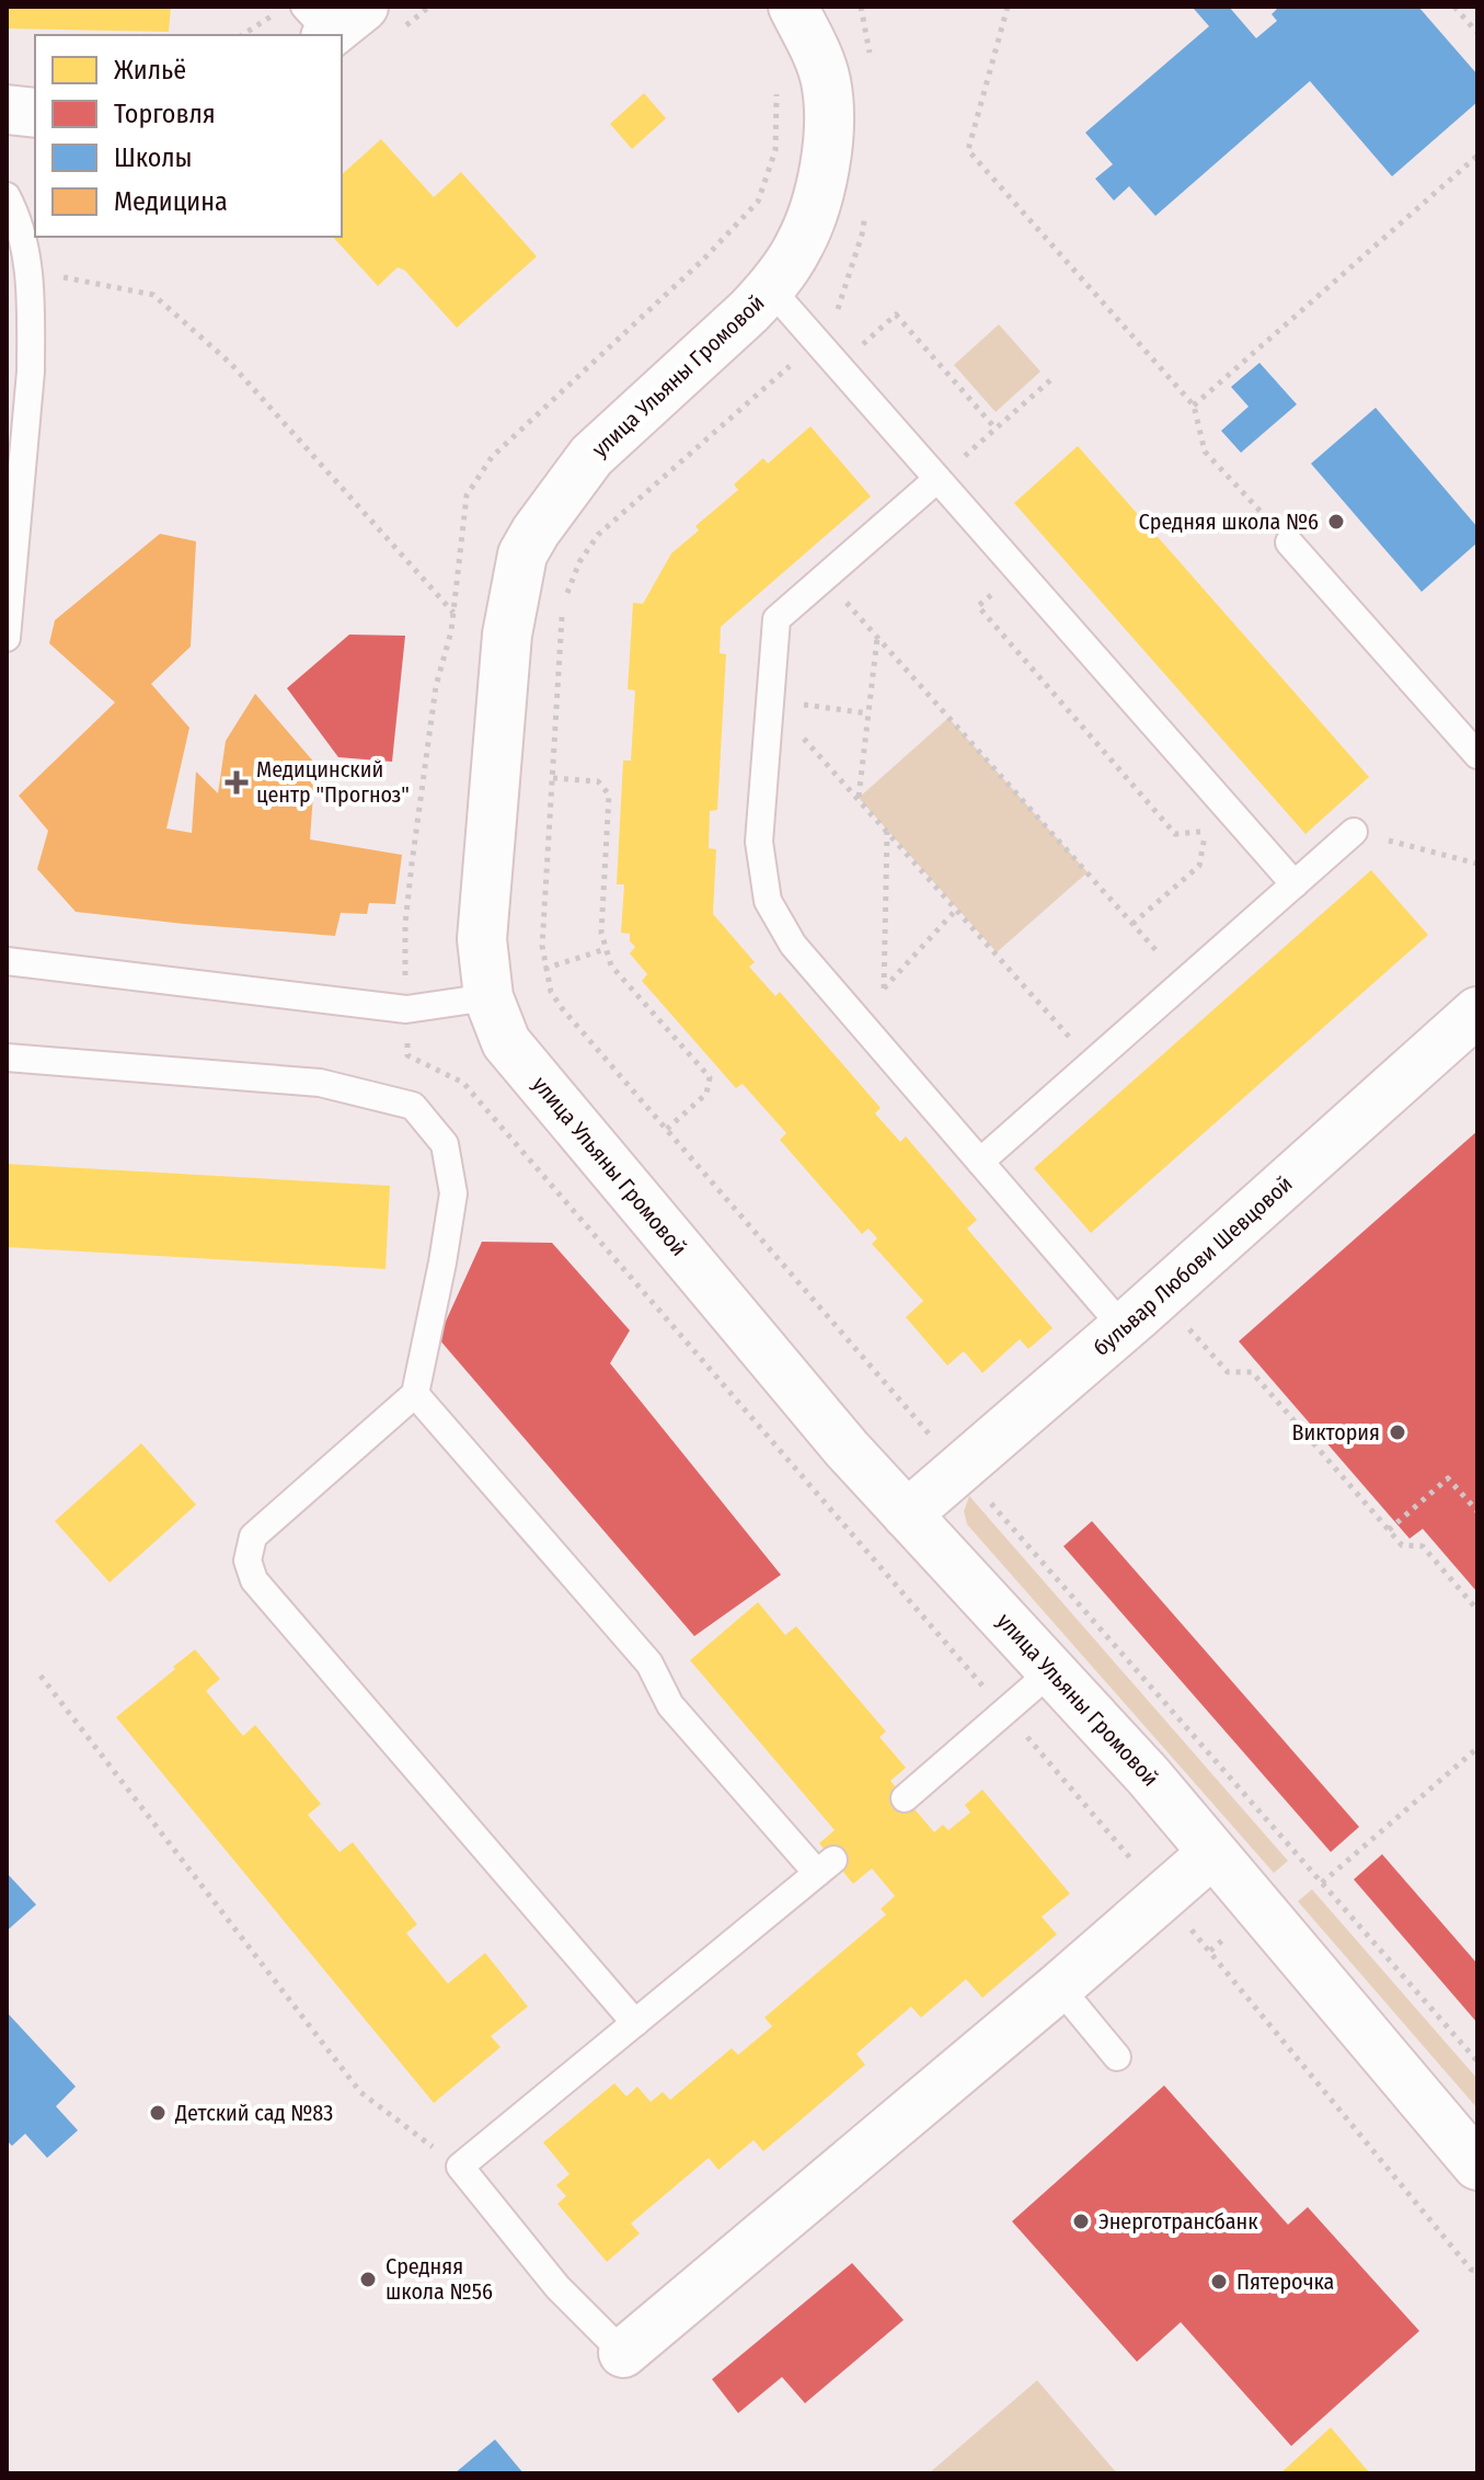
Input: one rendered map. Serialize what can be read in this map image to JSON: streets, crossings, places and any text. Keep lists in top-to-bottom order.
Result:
{
  "streets": {
    "main road": ["улица Ульяны Громовой", "бульвар Любови Шевцовой"]
  },
  "crossings": [
    ["улица Ульяны Громовой", "бульвар Любови Шевцовой"]
  ],
  "places": {
    "other": [
      "Средняя школа №6",
      "Виктория",
      "Детский сад №83",
      "Энерготрансбанк",
      "Средняя школа №56",
      "Пятерочка"
    ],
    "health": ["Медицинский центр \"Прогноз\""]
  },
  "legend": [
    "Жильё",
    "Торговля",
    "Школы",
    "Медицина"
  ]
}
